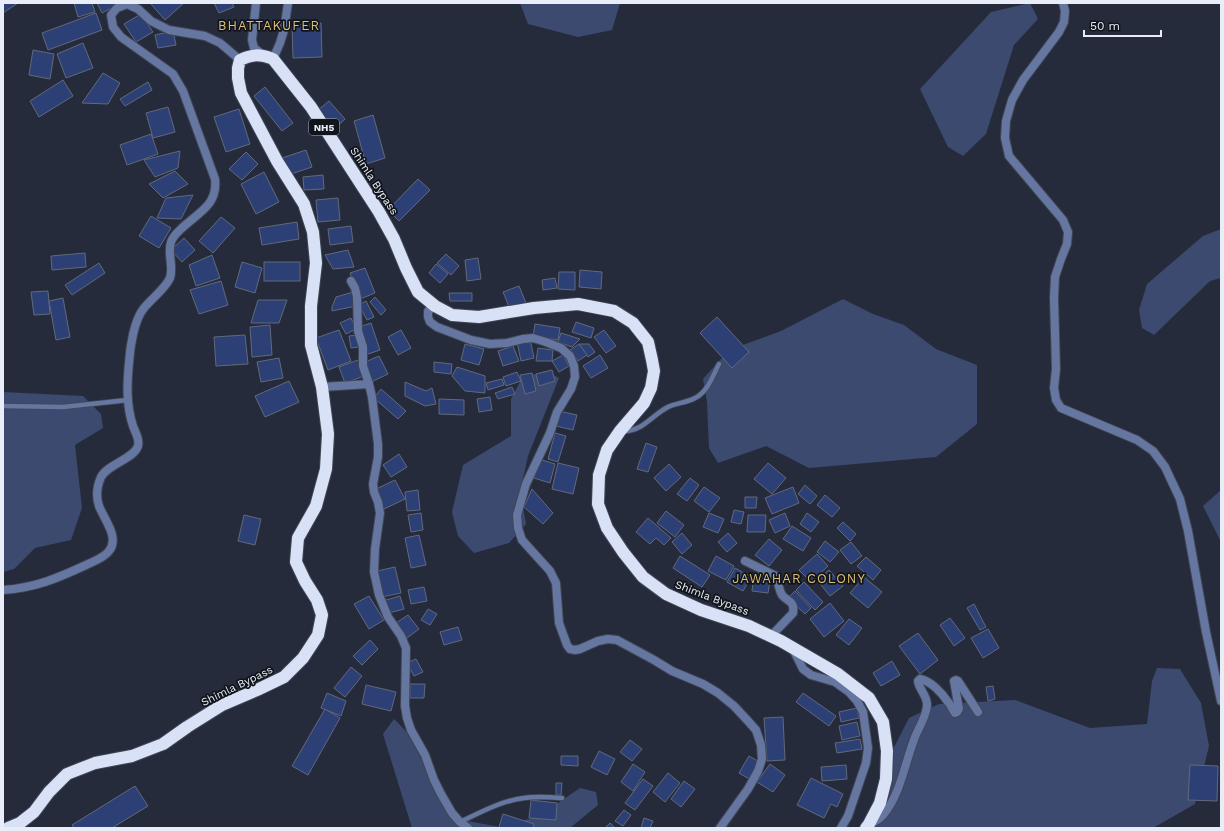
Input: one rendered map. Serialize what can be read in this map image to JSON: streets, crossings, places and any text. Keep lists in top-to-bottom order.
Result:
{
  "streets": {
    "highway": ["NH5", "Shimla Bypass"]
  },
  "districts": ["BHATTAKUFER", "JAWAHAR COLONY"],
  "scale_bar": "50 m"
}
